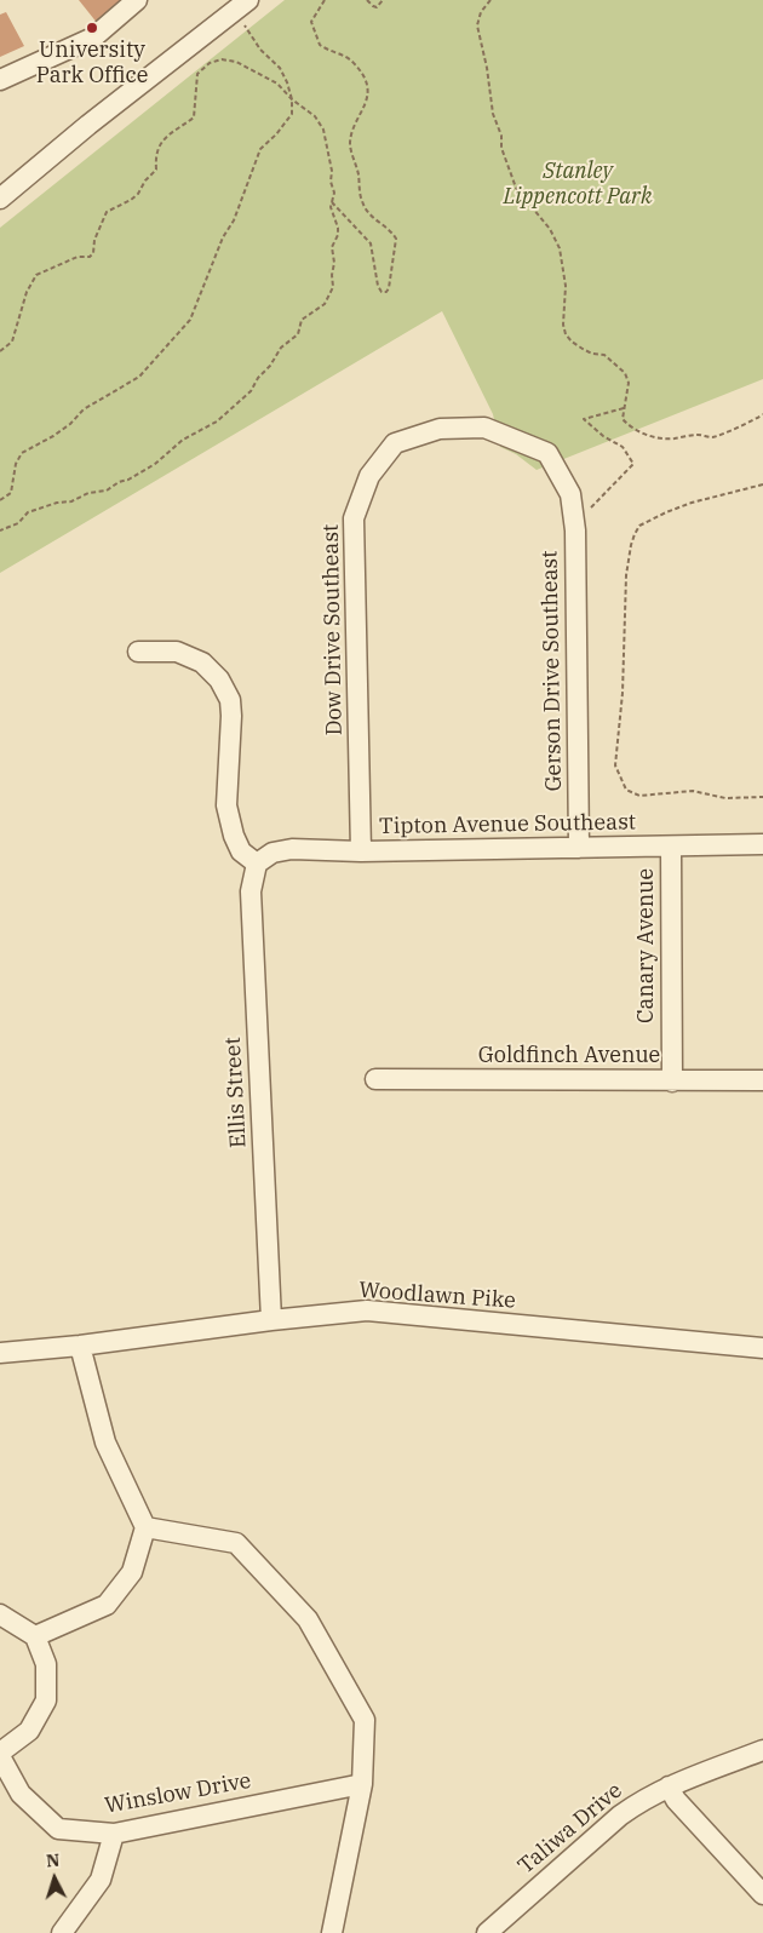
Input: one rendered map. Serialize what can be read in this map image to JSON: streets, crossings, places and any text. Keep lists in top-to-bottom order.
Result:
{
  "streets": {
    "street": [
      "Dow Drive Southeast",
      "Gerson Drive Southeast",
      "Tipton Avenue Southeast",
      "Canary Avenue",
      "Goldfinch Avenue",
      "Ellis Street",
      "Woodlawn Pike",
      "Winslow Drive",
      "Taliwa Drive"
    ]
  },
  "crossings": [
    ["Dow Drive Southeast", "Gerson Drive Southeast"],
    ["Dow Drive Southeast", "Tipton Avenue Southeast"],
    ["Gerson Drive Southeast", "Tipton Avenue Southeast"],
    ["Tipton Avenue Southeast", "Canary Avenue"],
    ["Tipton Avenue Southeast", "Ellis Street"],
    ["Canary Avenue", "Goldfinch Avenue"],
    ["Ellis Street", "Woodlawn Pike"]
  ],
  "parks": ["Stanley Lippencott Park"],
  "places": ["University Park Office"],
  "north": "top"
}
